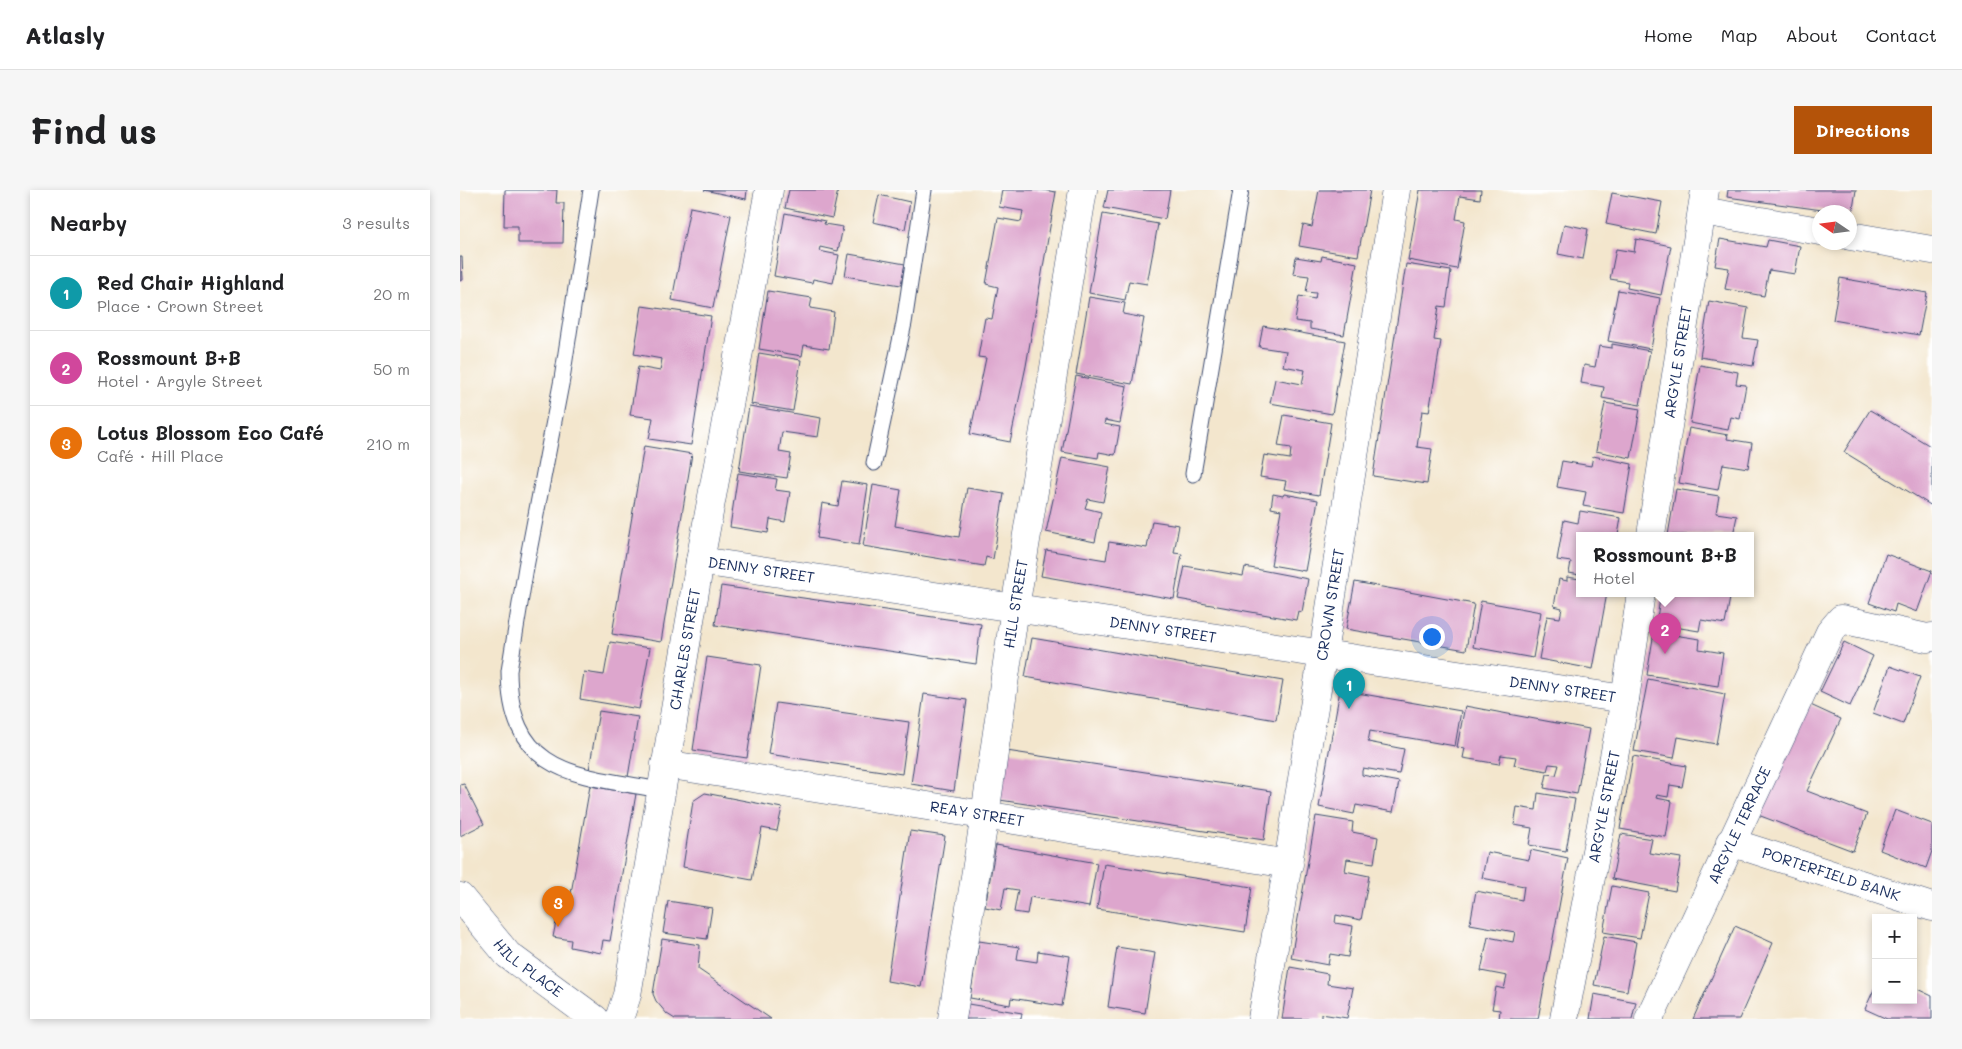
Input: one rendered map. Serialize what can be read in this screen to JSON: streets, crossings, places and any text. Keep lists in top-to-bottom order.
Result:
{
  "streets": {
    "street": [
      "ARGYLE STREET",
      "DENNY STREET",
      "HILL STREET",
      "CROWN STREET",
      "CHARLES STREET",
      "REAY STREET",
      "ARGYLE TERRACE",
      "PORTERFIELD BANK",
      "HILL PLACE"
    ]
  },
  "crossings": [
    ["ARGYLE STREET", "DENNY STREET"],
    ["DENNY STREET", "HILL STREET"],
    ["DENNY STREET", "CROWN STREET"],
    ["DENNY STREET", "CHARLES STREET"],
    ["HILL STREET", "REAY STREET"],
    ["CROWN STREET", "REAY STREET"],
    ["CHARLES STREET", "REAY STREET"],
    ["ARGYLE TERRACE", "PORTERFIELD BANK"]
  ],
  "north": "left",
  "page": {
    "header": "Atlasly",
    "nav": [
      "Home",
      "Map",
      "About",
      "Contact"
    ],
    "buttons": "Directions",
    "title": "Find us",
    "heading": ["Nearby", "3 results"],
    "list": [
      {
        "mark": "1",
        "name": "Red Chair Highland",
        "note": "Place · Crown Street",
        "value": "20 m"
      },
      {
        "mark": "2",
        "name": "Rossmount B+B",
        "note": "Hotel · Argyle Street",
        "value": "50 m"
      },
      {
        "mark": "3",
        "name": "Lotus Blossom Eco Café",
        "note": "Café · Hill Place",
        "value": "210 m"
      }
    ],
    "popup": ["Rossmount B+B", "Hotel"],
    "pins": ["2", "1", "3"],
    "map_buttons": ["+", "−"]
  }
}
